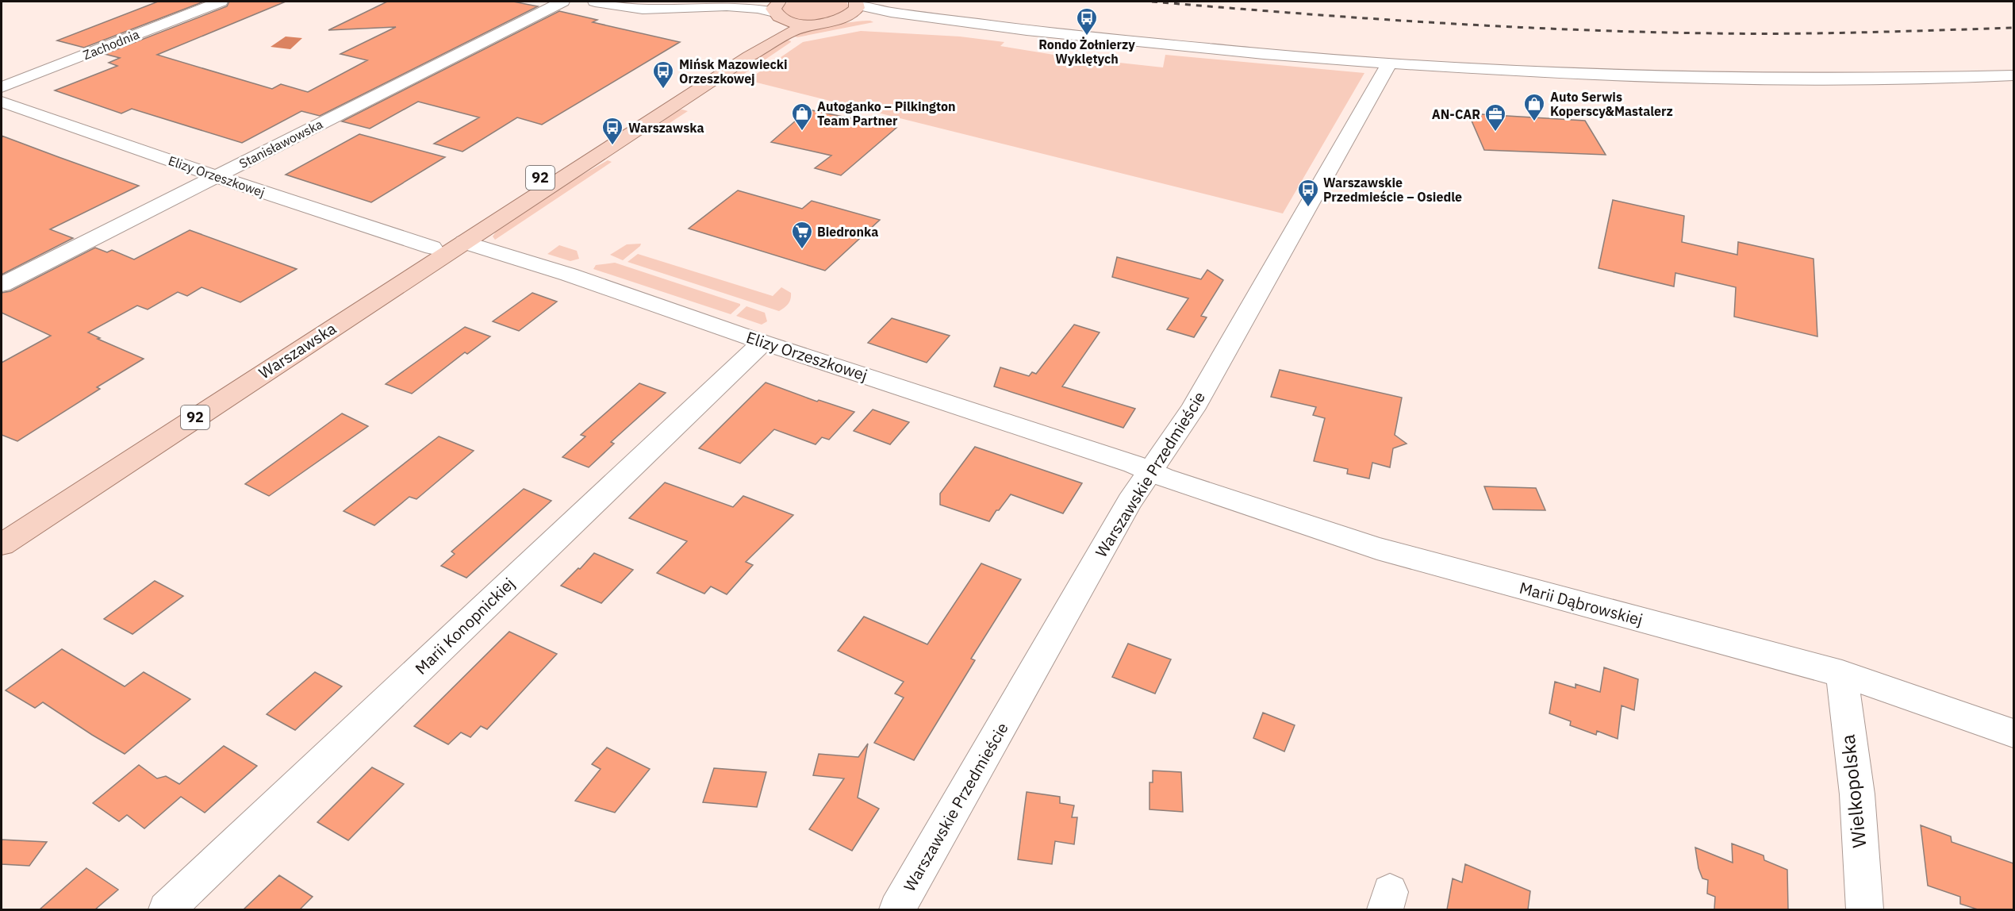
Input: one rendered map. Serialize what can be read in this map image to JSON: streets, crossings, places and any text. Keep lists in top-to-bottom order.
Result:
{
  "streets": {
    "main road": ["92", "Warszawska"],
    "street": [
      "Zachodnia",
      "Stanisławowska",
      "Elizy Orzeszkowej",
      "Warszawskie Przedmieście",
      "Marii Dąbrowskiej",
      "Marii Konopnickiej",
      "Wielkopolska"
    ]
  },
  "crossings": [
    ["Stanisławowska", "Elizy Orzeszkowej"],
    ["Elizy Orzeszkowej", "Warszawska"],
    ["Elizy Orzeszkowej", "Warszawskie Przedmieście"],
    ["Elizy Orzeszkowej", "Marii Dąbrowskiej"],
    ["Elizy Orzeszkowej", "Marii Konopnickiej"],
    ["92", "Warszawska"],
    ["Warszawskie Przedmieście", "Marii Dąbrowskiej"],
    ["Marii Dąbrowskiej", "Wielkopolska"]
  ],
  "places": {
    "bus stop": [
      "Rondo Żołnierzy Wyklętych",
      "Mińsk Mazowiecki Orzeszkowej",
      "Warszawska",
      "Warszawskie Przedmieście – Osiedle"
    ],
    "shop": ["Auto Serwis Koperscy&Mastalerz", "Autoganko – Pilkington Team Partner"],
    "office": ["AN-CAR"],
    "supermarket": ["Biedronka"]
  }
}
